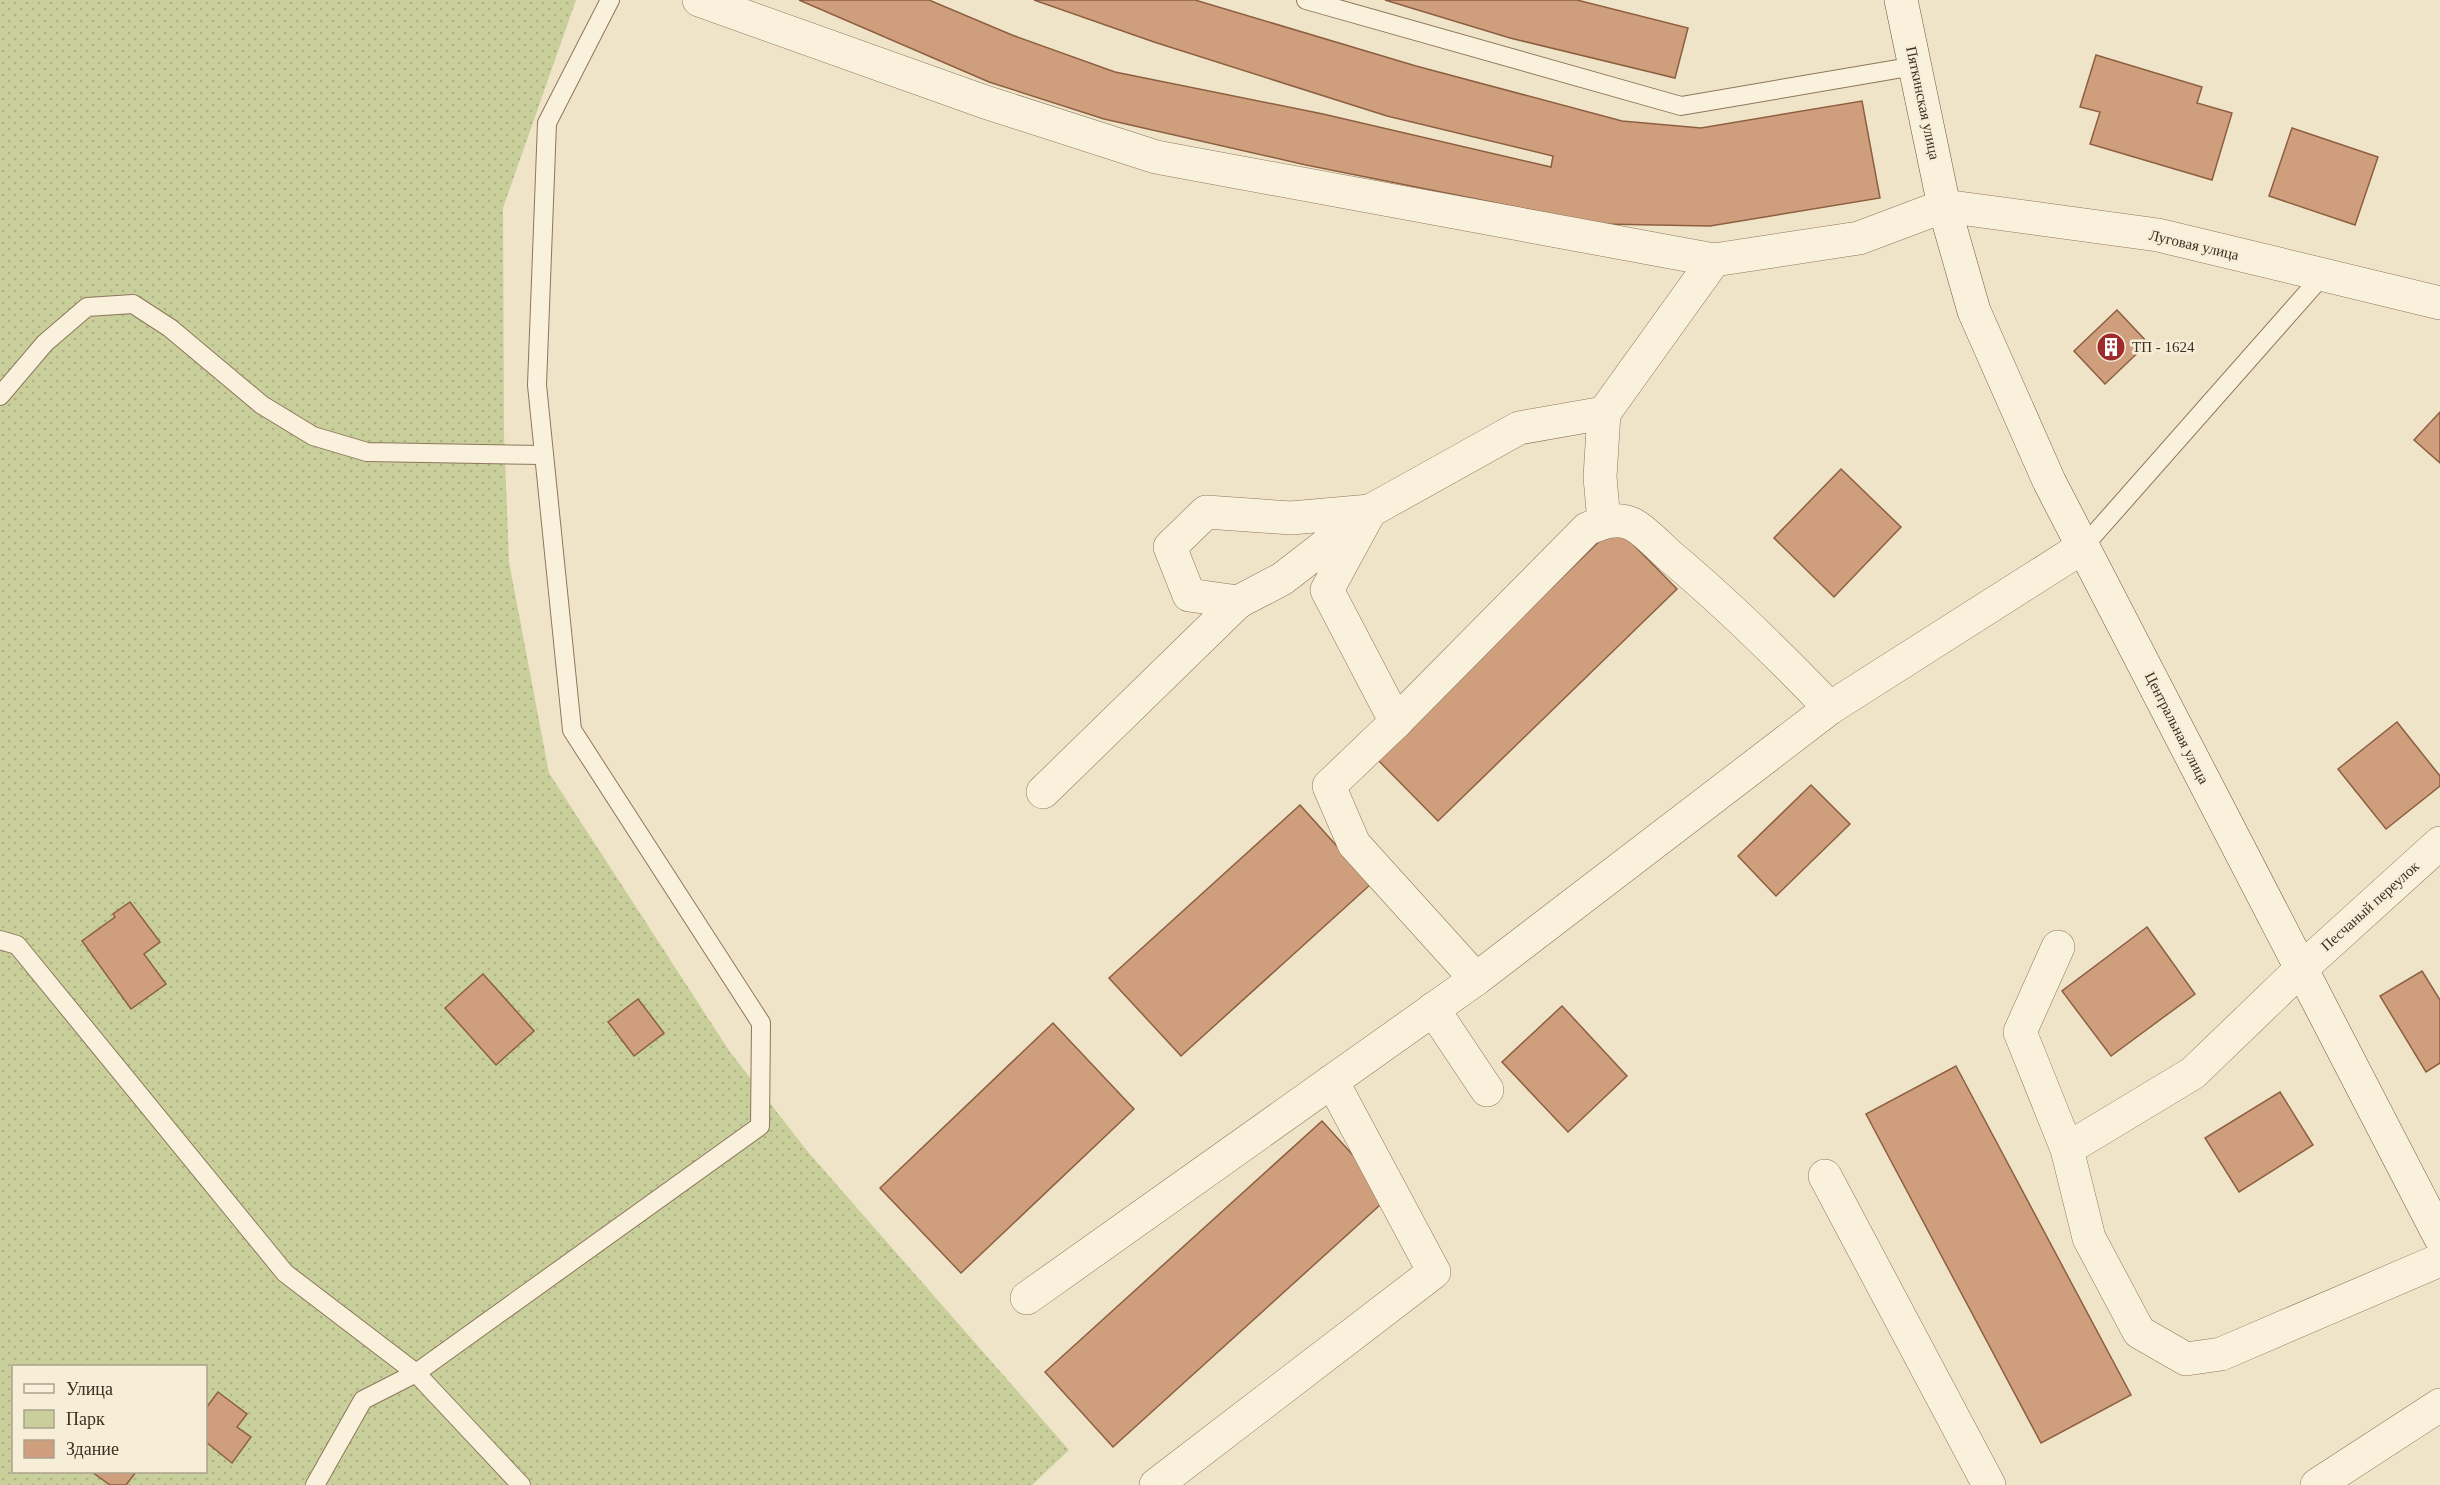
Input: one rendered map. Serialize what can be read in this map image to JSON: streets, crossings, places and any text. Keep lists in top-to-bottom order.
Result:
{
  "streets": {
    "street": [
      "Пяткинская улица",
      "Луговая улица",
      "Центральная улица",
      "Песчаный переулок"
    ]
  },
  "crossings": [
    ["Пяткинская улица", "Луговая улица"],
    ["Пяткинская улица", "Центральная улица"],
    ["Луговая улица", "Центральная улица"],
    ["Центральная улица", "Песчаный переулок"]
  ],
  "places": {
    "building": ["ТП - 1624"]
  },
  "legend": ["Улица", "Парк", "Здание"]
}
